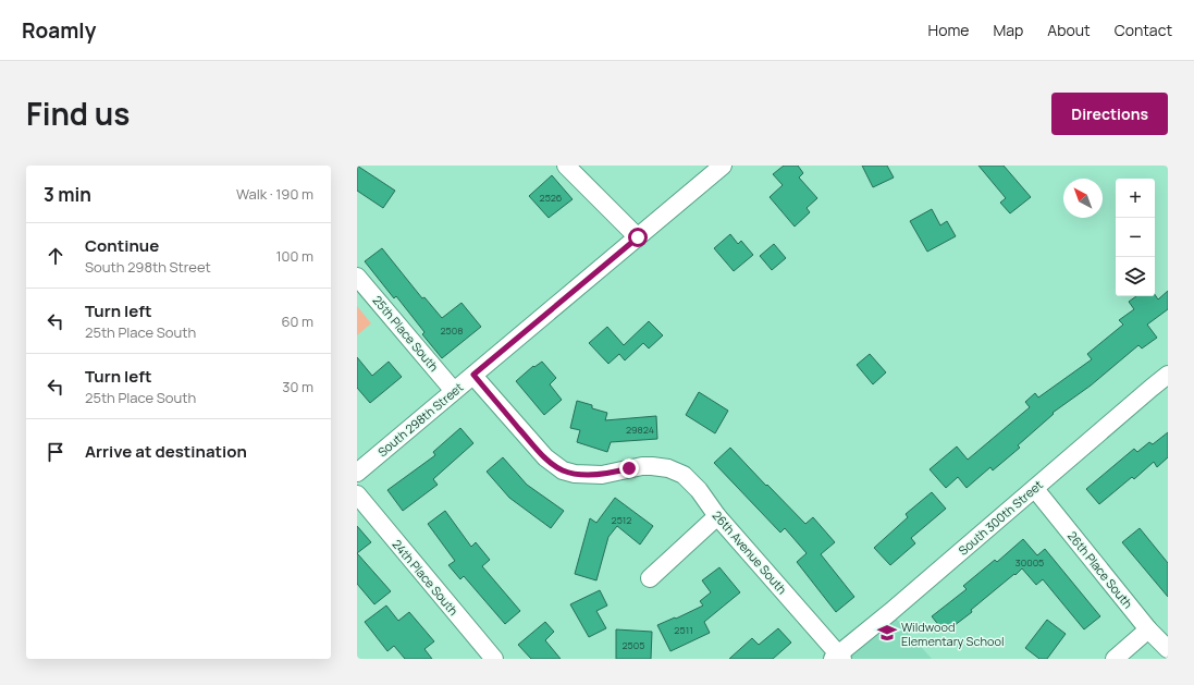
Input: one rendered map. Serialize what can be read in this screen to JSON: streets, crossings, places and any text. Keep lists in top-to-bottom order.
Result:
{
  "streets": {
    "street": [
      "25th Place South",
      "South 298th Street",
      "South 300th Street",
      "26th Avenue South",
      "26th Place South",
      "24th Place South"
    ]
  },
  "crossings": [
    ["25th Place South", "South 298th Street"],
    ["South 298th Street", "26th Avenue South"],
    ["South 300th Street", "26th Avenue South"],
    ["South 300th Street", "26th Place South"]
  ],
  "places": {
    "school or university": ["Wildwood Elementary School"]
  },
  "house_numbers": [
    "2526",
    "2508",
    "29824",
    "2512",
    "30005",
    "2511",
    "2505"
  ],
  "north": "top left",
  "page": {
    "header": "Roamly",
    "nav": [
      "Home",
      "Map",
      "About",
      "Contact"
    ],
    "title": "Find us",
    "buttons": "Directions",
    "heading": ["3 min", "Walk · 190 m"],
    "map_buttons": ["+", "−"],
    "list": [
      ["Continue", "South 298th Street", "100 m"],
      ["Turn left", "25th Place South", "60 m"],
      ["Turn left", "25th Place South", "30 m"],
      "Arrive at destination"
    ]
  }
}
